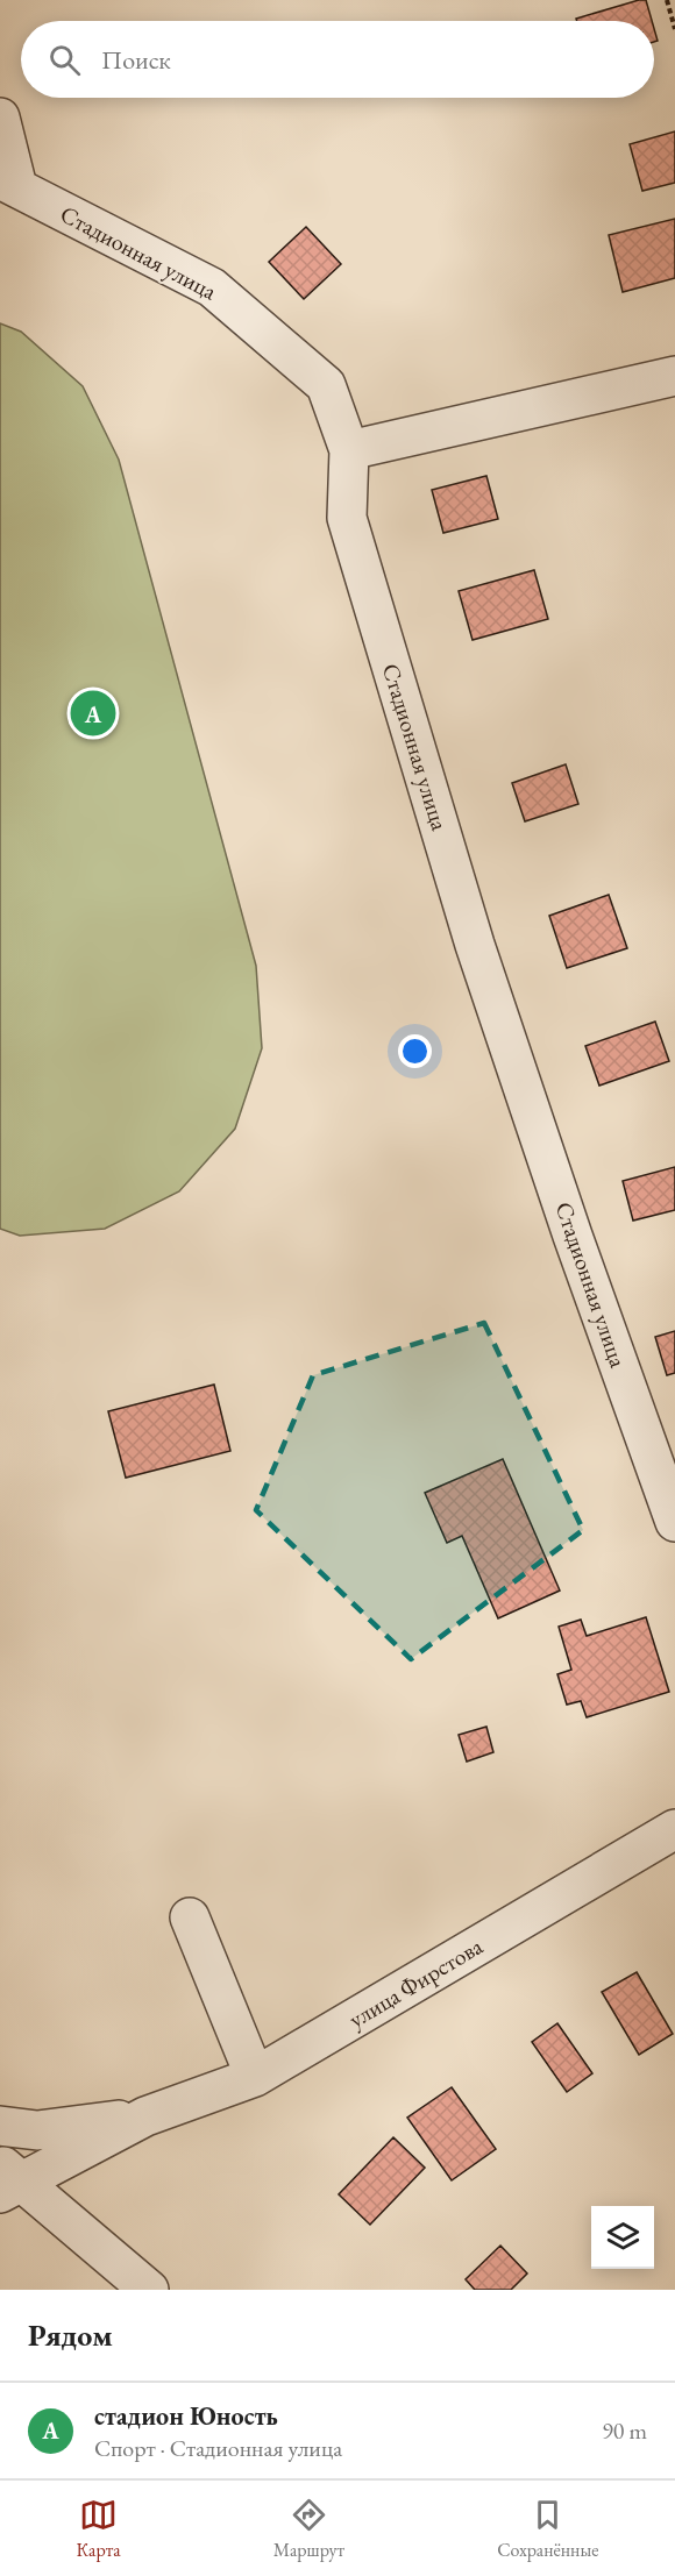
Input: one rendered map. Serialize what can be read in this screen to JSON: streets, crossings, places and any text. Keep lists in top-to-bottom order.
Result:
{
  "streets": {
    "street": ["Стадионная улица", "улица Фирстова"]
  },
  "page": {
    "search": "Поиск",
    "pins": "A",
    "heading": "Рядом",
    "list": [
      {
        "mark": "A",
        "name": "стадион Юность",
        "note": "Спорт · Стадионная улица",
        "value": "90 m"
      }
    ],
    "nav": ["Карта", "Маршрут", "Сохранённые"]
  }
}
